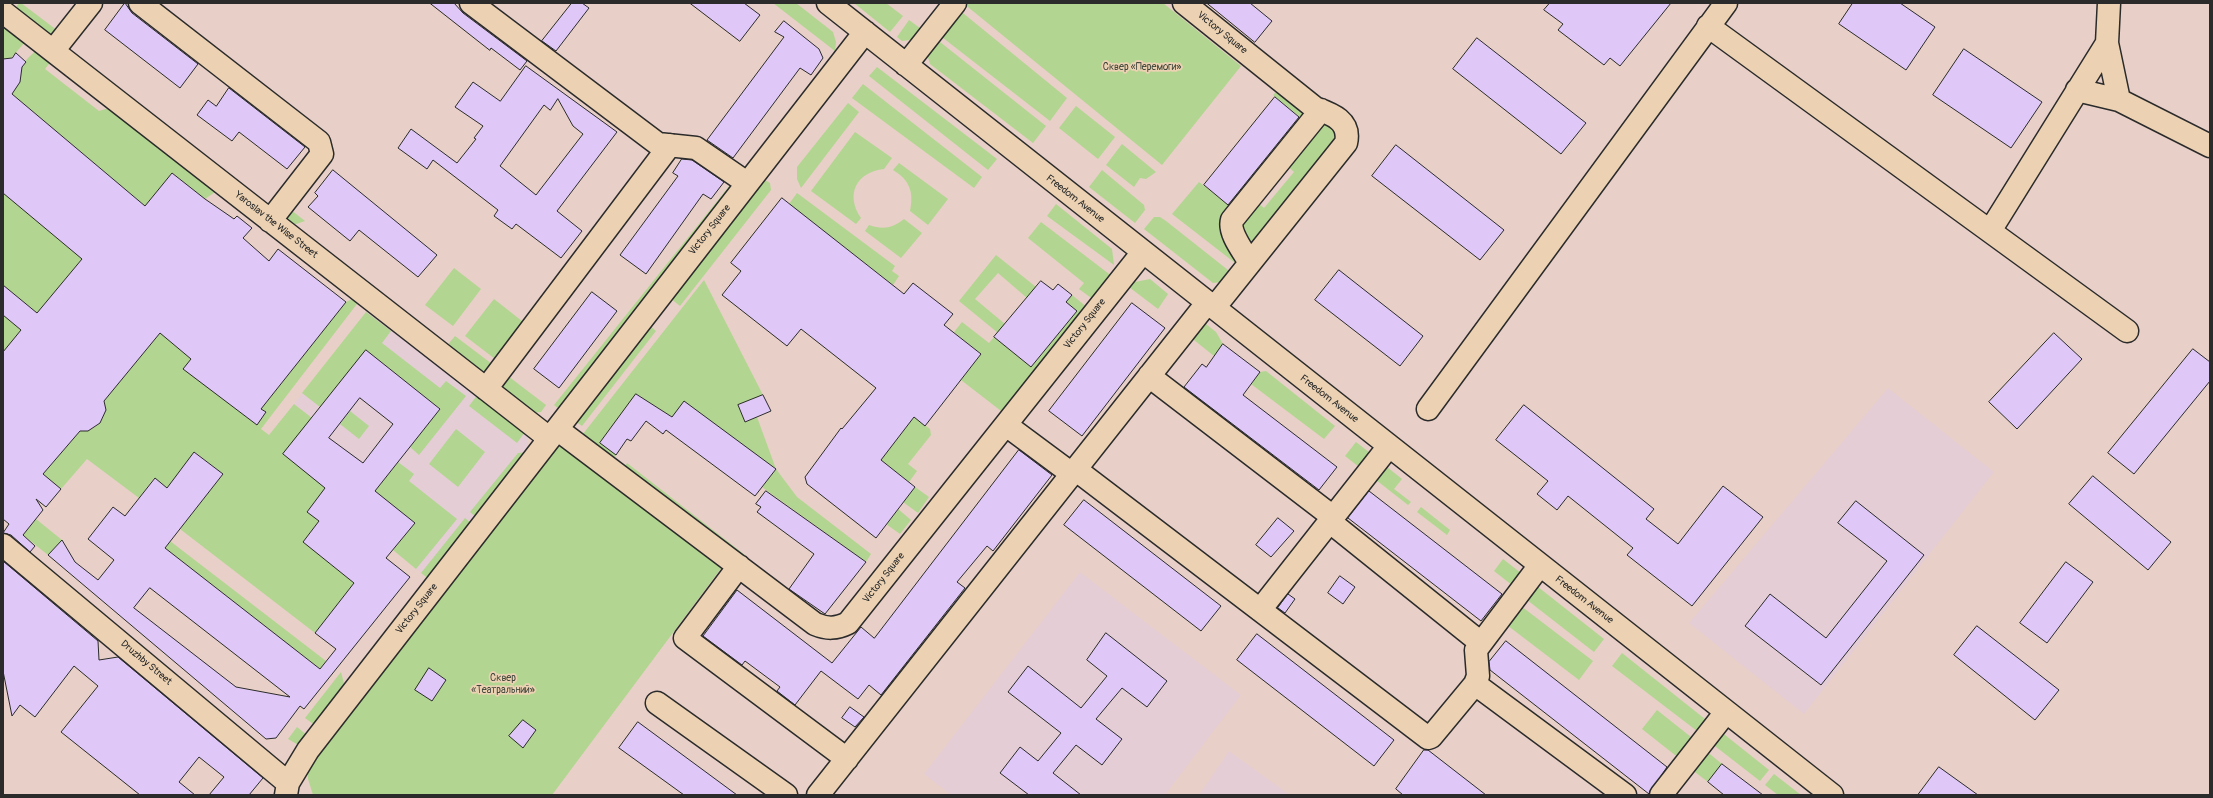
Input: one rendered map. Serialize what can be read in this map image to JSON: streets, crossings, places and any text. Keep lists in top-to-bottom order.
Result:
{
  "streets": {
    "street": [
      "Victory Square",
      "Freedom Avenue",
      "Yaroslav the Wise Street",
      "Druzhby Street"
    ]
  },
  "crossings": [
    ["Victory Square", "Freedom Avenue"],
    ["Victory Square", "Yaroslav the Wise Street"],
    ["Victory Square", "Druzhby Street"]
  ],
  "parks": ["Сквер «Перемоги»", "Сквер «Театральний»"]
}
